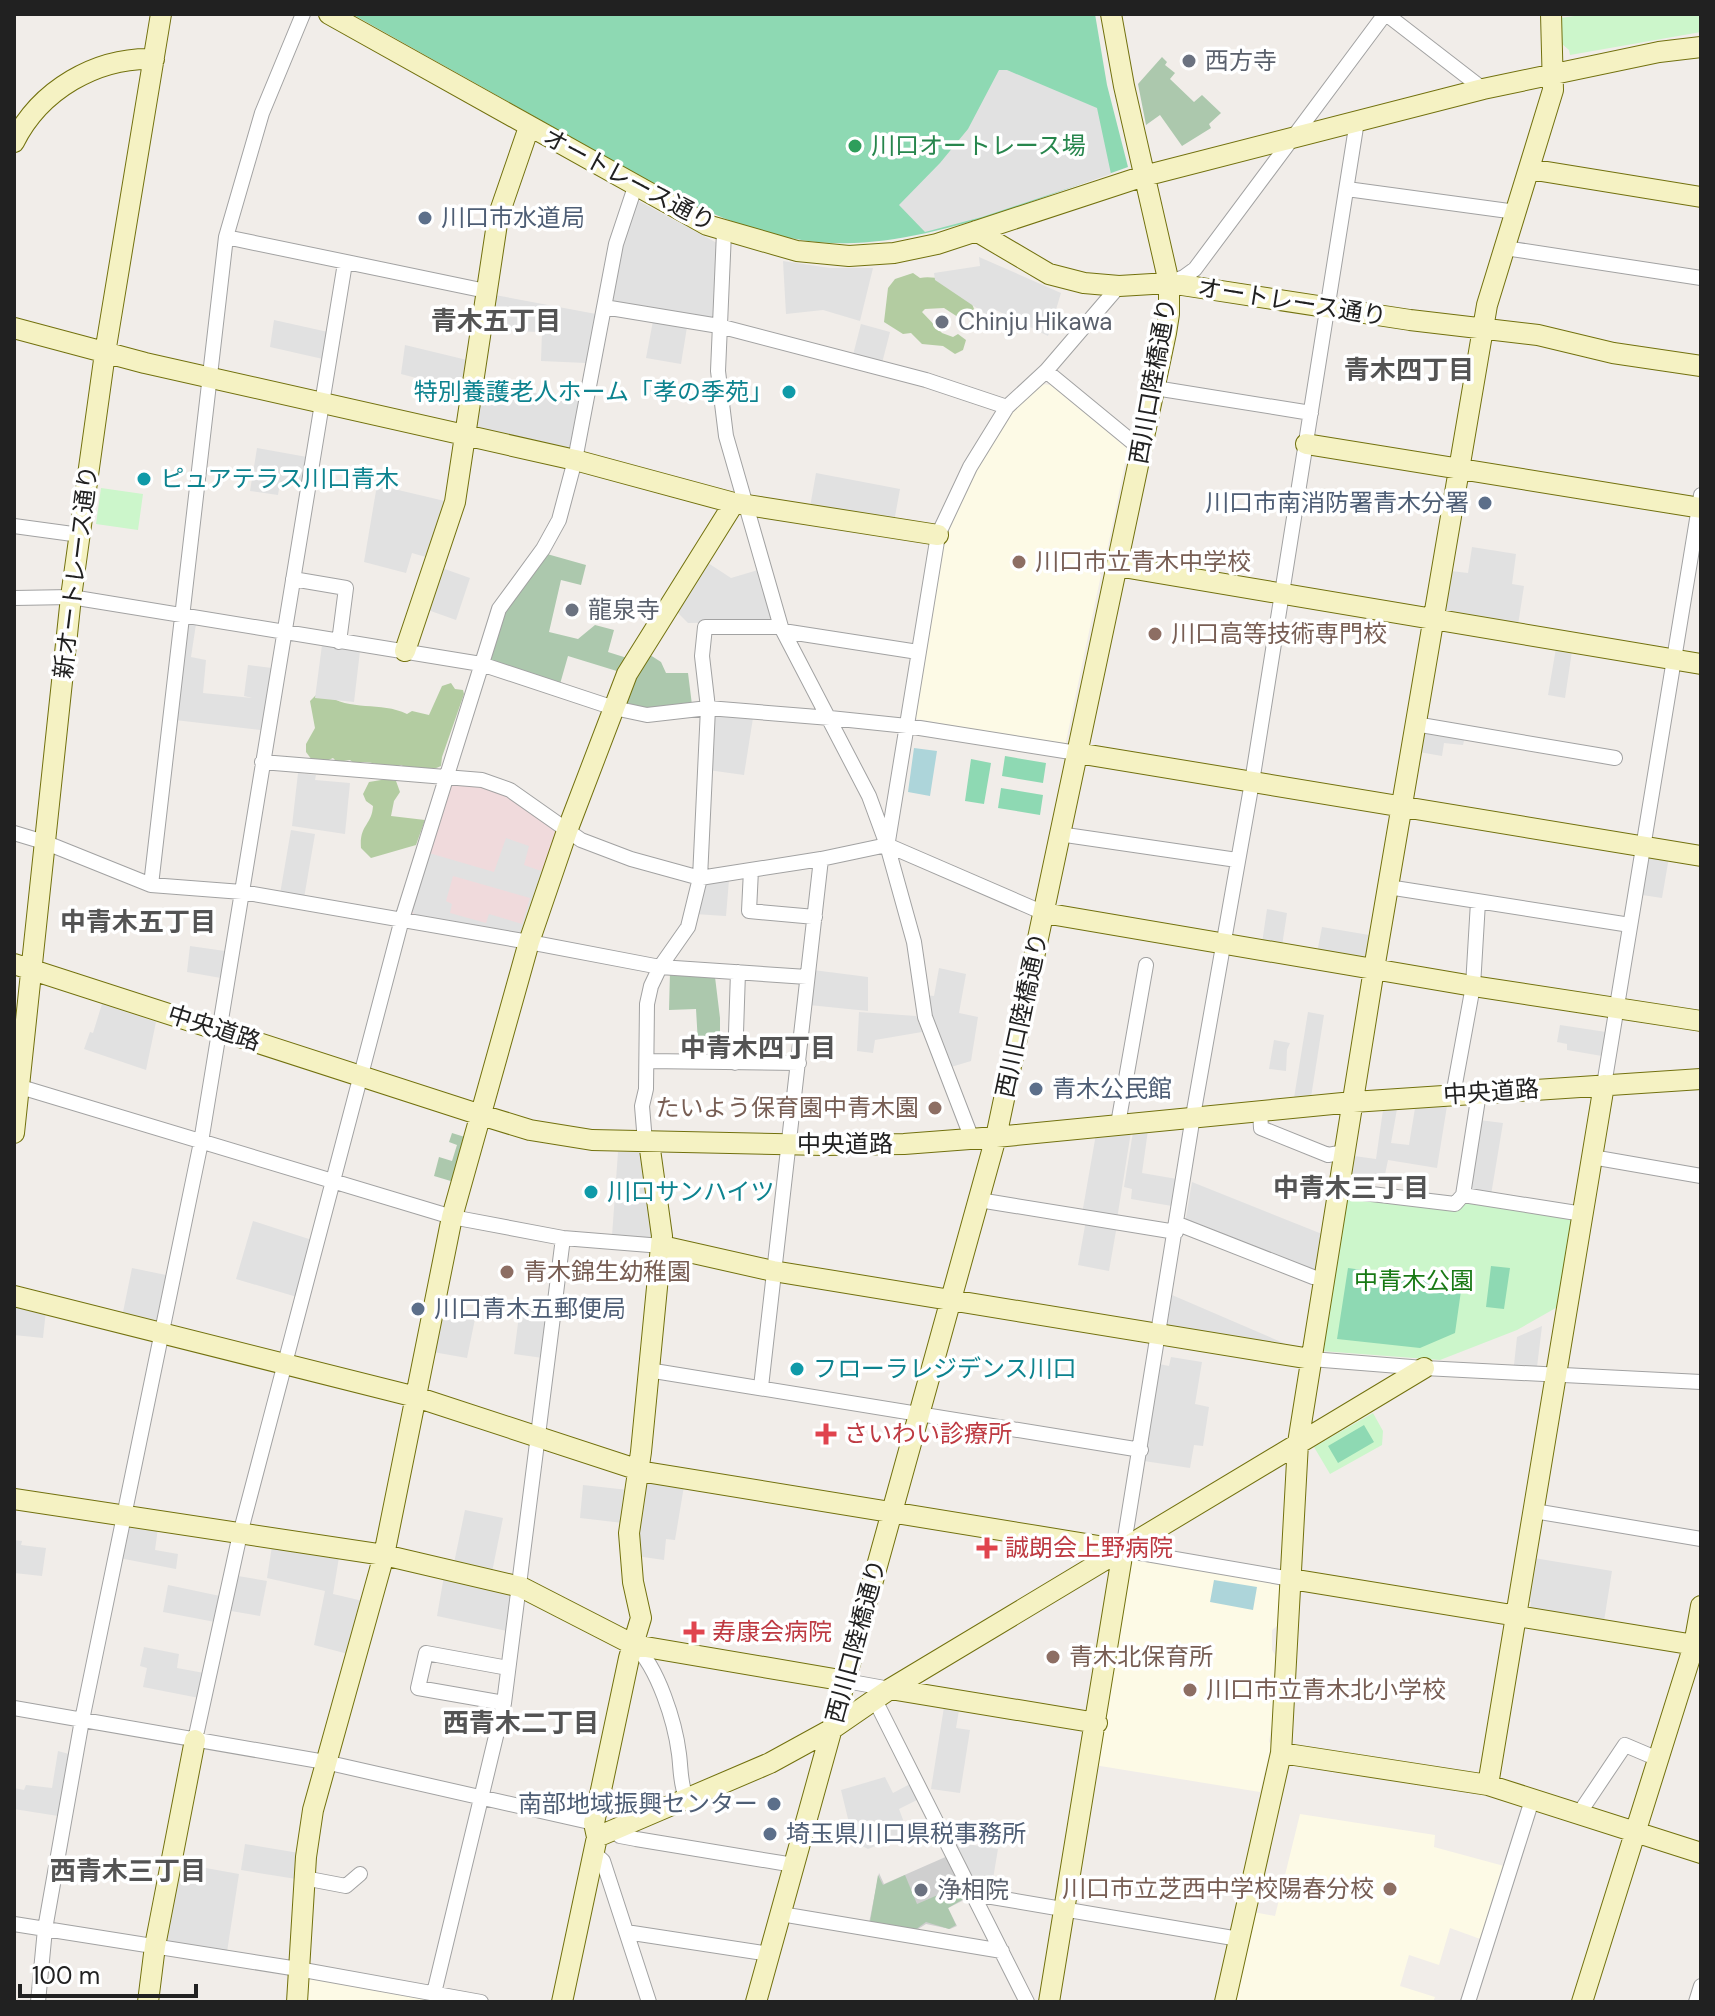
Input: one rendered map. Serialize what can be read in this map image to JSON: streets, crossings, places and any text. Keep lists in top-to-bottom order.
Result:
{
  "streets": {
    "street": [
      "オートレース通り",
      "西川口陸橋通り",
      "新オートレース通り",
      "中央道路"
    ]
  },
  "crossings": [
    ["オートレース通り", "西川口陸橋通り"],
    ["西川口陸橋通り", "中央道路"],
    ["新オートレース通り", "中央道路"]
  ],
  "districts": [
    "青木五丁目",
    "青木四丁目",
    "中青木五丁目",
    "中青木四丁目",
    "中青木三丁目",
    "西青木二丁目",
    "西青木三丁目"
  ],
  "parks": ["中青木公園"],
  "places": {
    "other": [
      "西方寺",
      "川口オートレース場",
      "川口市水道局",
      "Chinju Hikawa",
      "特別養護老人ホーム「孝の季苑」",
      "ピュアテラス川口青木",
      "川口市南消防署青木分署",
      "川口市立青木中学校",
      "龍泉寺",
      "川口高等技術専門校",
      "青木公民館",
      "たいよう保育園中青木園",
      "川口サンハイツ",
      "青木錦生幼稚園",
      "川口青木五郵便局",
      "フローラレジデンス川口",
      "青木北保育所",
      "川口市立青木北小学校",
      "南部地域振興センター",
      "埼玉県川口県税事務所",
      "川口市立芝西中学校陽春分校",
      "浄相院"
    ],
    "health": ["さいわい診療所", "誠朗会上野病院", "寿康会病院"]
  },
  "scale_bar": "100 m"
}
